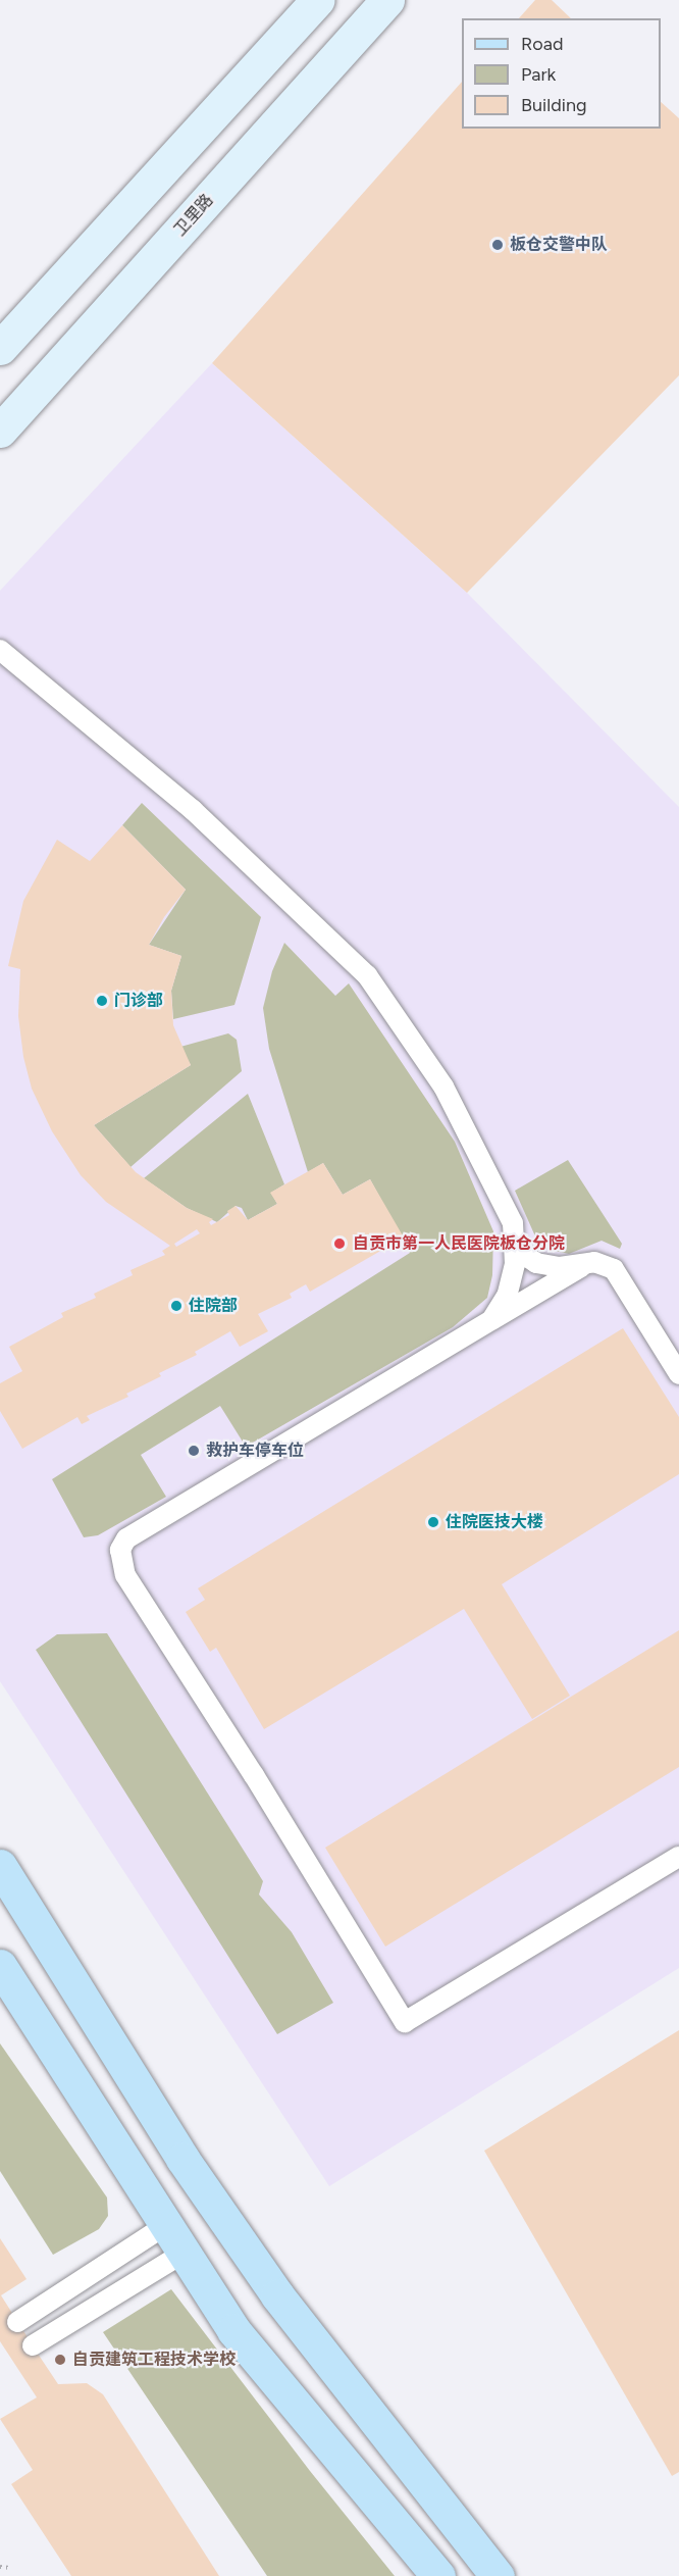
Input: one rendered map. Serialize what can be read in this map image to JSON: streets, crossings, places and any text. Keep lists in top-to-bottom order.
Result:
{
  "streets": {
    "main road": ["卫里路"]
  },
  "places": [
    "板仓交警中队",
    "门诊部",
    "自贡市第一人民医院板仓分院",
    "住院部",
    "救护车停车位",
    "住院医技大楼",
    "自贡建筑工程技术学校"
  ],
  "legend": ["Road", "Park", "Building"]
}
